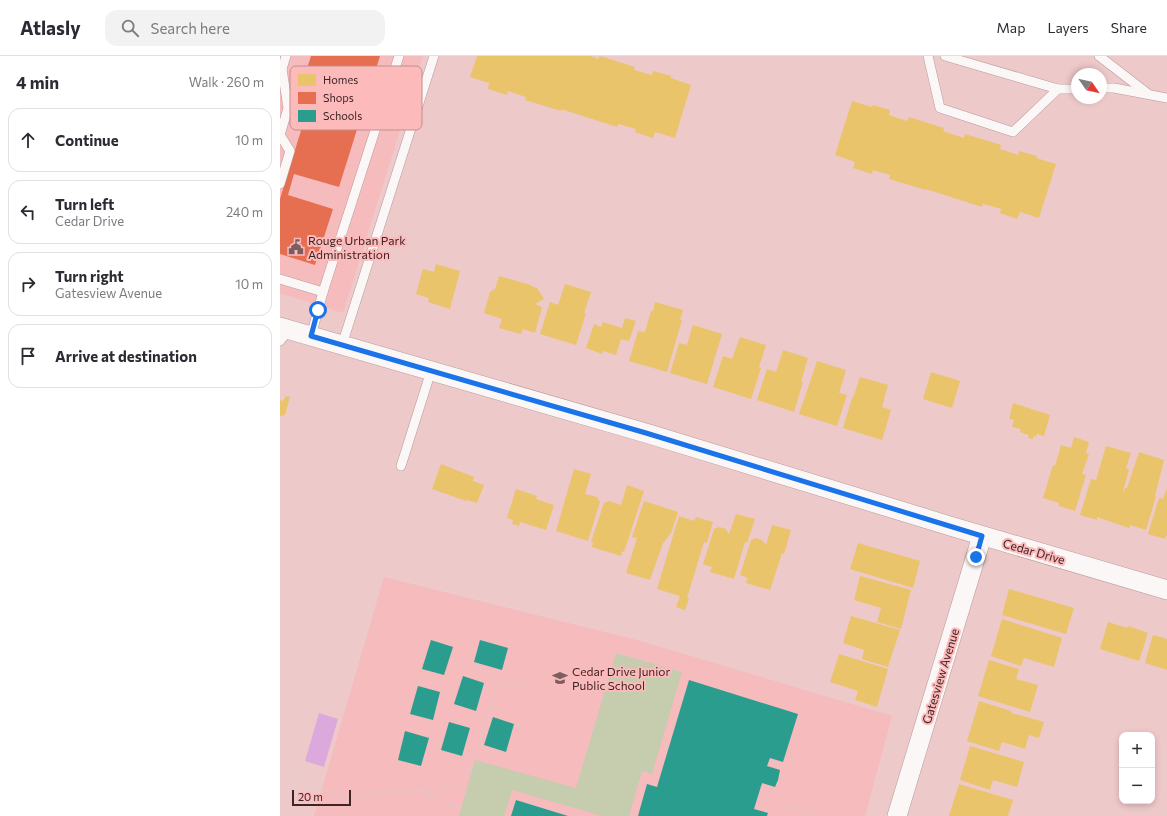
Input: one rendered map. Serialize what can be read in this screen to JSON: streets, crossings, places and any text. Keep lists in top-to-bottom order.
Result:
{
  "streets": {
    "street": ["Cedar Drive", "Gatesview Avenue"]
  },
  "crossings": [
    ["Cedar Drive", "Gatesview Avenue"]
  ],
  "places": {
    "public building": ["Rouge Urban Park Administration"],
    "school or university": ["Cedar Drive Junior Public School"]
  },
  "legend": ["Homes", "Shops", "Schools"],
  "scale_bar": "20 m",
  "north": "bottom right",
  "page": {
    "header": "Atlasly",
    "search": "Search here",
    "nav": ["Map", "Layers", "Share"],
    "heading": ["4 min", "Walk · 260 m"],
    "list": [
      ["Continue", "10 m"],
      ["Turn left", "Cedar Drive", "240 m"],
      ["Turn right", "Gatesview Avenue", "10 m"],
      "Arrive at destination"
    ],
    "map_buttons": ["+", "−"],
    "scale": "20 m"
  }
}
